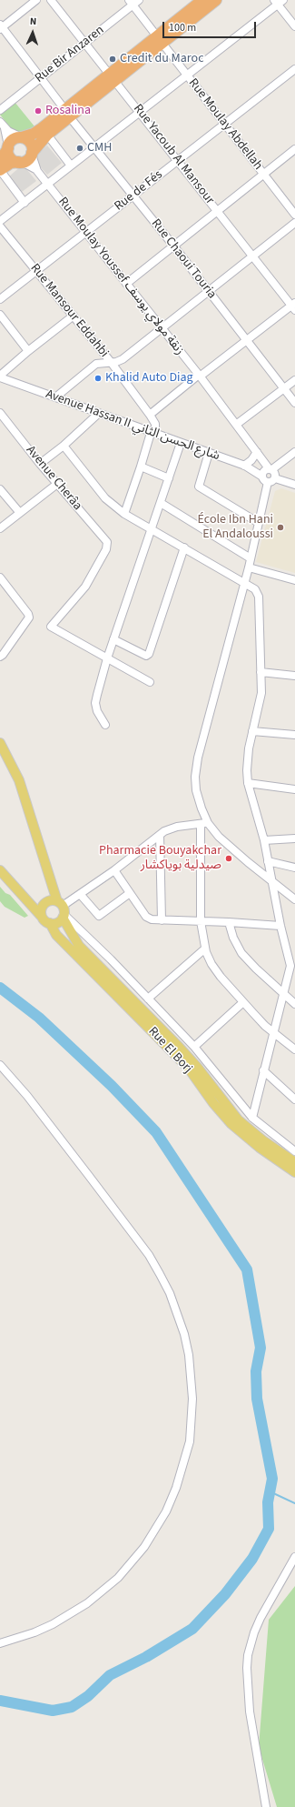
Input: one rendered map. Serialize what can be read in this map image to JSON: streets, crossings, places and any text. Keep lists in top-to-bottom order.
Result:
{
  "streets": {
    "main road": ["Rue El Borj"],
    "street": [
      "Rue Bir Anzaren",
      "Rue Moulay Abdellah",
      "Rue Yacoub Al Mansour",
      "Rue de Fés",
      "Rue Chaoui Touria",
      "Rue Moulay Youssef زنقة مولاي يوسف",
      "Rue Mansour Eddahbi",
      "Avenue Hassan II شارع الحسن الثاني",
      "Avenue Cherâa"
    ]
  },
  "crossings": [
    ["Rue Bir Anzaren", "Rue Moulay Abdellah"],
    ["Rue Bir Anzaren", "Rue Yacoub Al Mansour"],
    ["Rue Bir Anzaren", "Rue Chaoui Touria"],
    ["Rue Moulay Abdellah", "Rue de Fés"],
    ["Rue Yacoub Al Mansour", "Rue de Fés"],
    ["Rue de Fés", "Rue Chaoui Touria"],
    ["Rue de Fés", "Rue Moulay Youssef زنقة مولاي يوسف"],
    ["Rue de Fés", "Rue Mansour Eddahbi"],
    ["Rue Moulay Youssef زنقة مولاي يوسف", "Avenue Hassan II شارع الحسن الثاني"],
    ["Rue Mansour Eddahbi", "Avenue Hassan II شارع الحسن الثاني"]
  ],
  "places": [
    "Credit du Maroc",
    "Rosalina",
    "CMH",
    "Khalid Auto Diag",
    "École Ibn Hani El Andaloussi",
    "Pharmacie Bouyakchar صيدلية بوياكشار"
  ],
  "scale_bar": "100 m",
  "north": "top"
}
